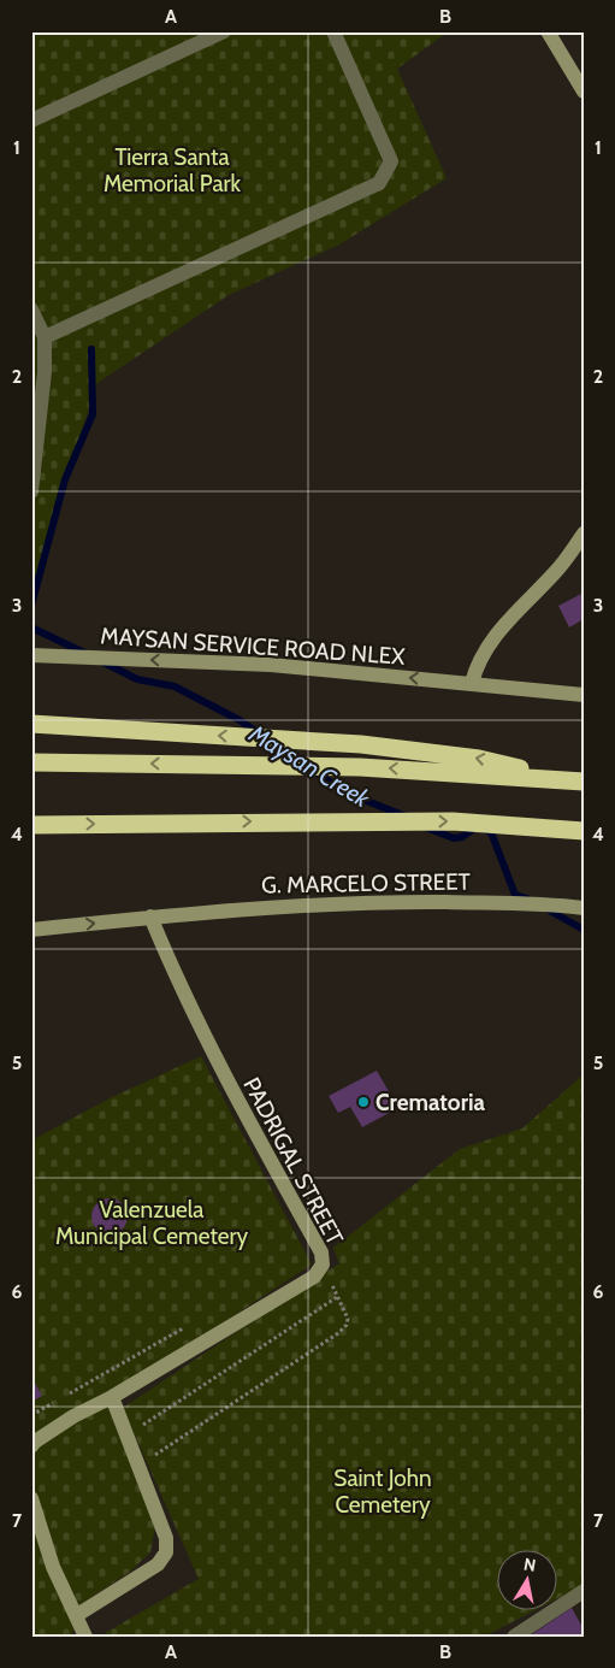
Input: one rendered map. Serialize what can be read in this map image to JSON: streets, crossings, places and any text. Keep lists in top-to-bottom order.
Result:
{
  "streets": {
    "street": ["MAYSAN SERVICE ROAD NLEX", "G. MARCELO STREET", "PADRIGAL STREET"]
  },
  "crossings": [
    ["G. MARCELO STREET", "PADRIGAL STREET"]
  ],
  "one_way": ["MAYSAN SERVICE ROAD NLEX"],
  "water": ["Maysan Creek"],
  "parks": ["Tierra Santa Memorial Park", "Valenzuela Municipal Cemetery", "Saint John Cemetery"],
  "places": ["Crematoria"],
  "north": "top",
  "grid": {
    "columns": ["A", "B"],
    "rows": [
      "1",
      "2",
      "3",
      "4",
      "5",
      "6",
      "7"
    ]
  }
}
